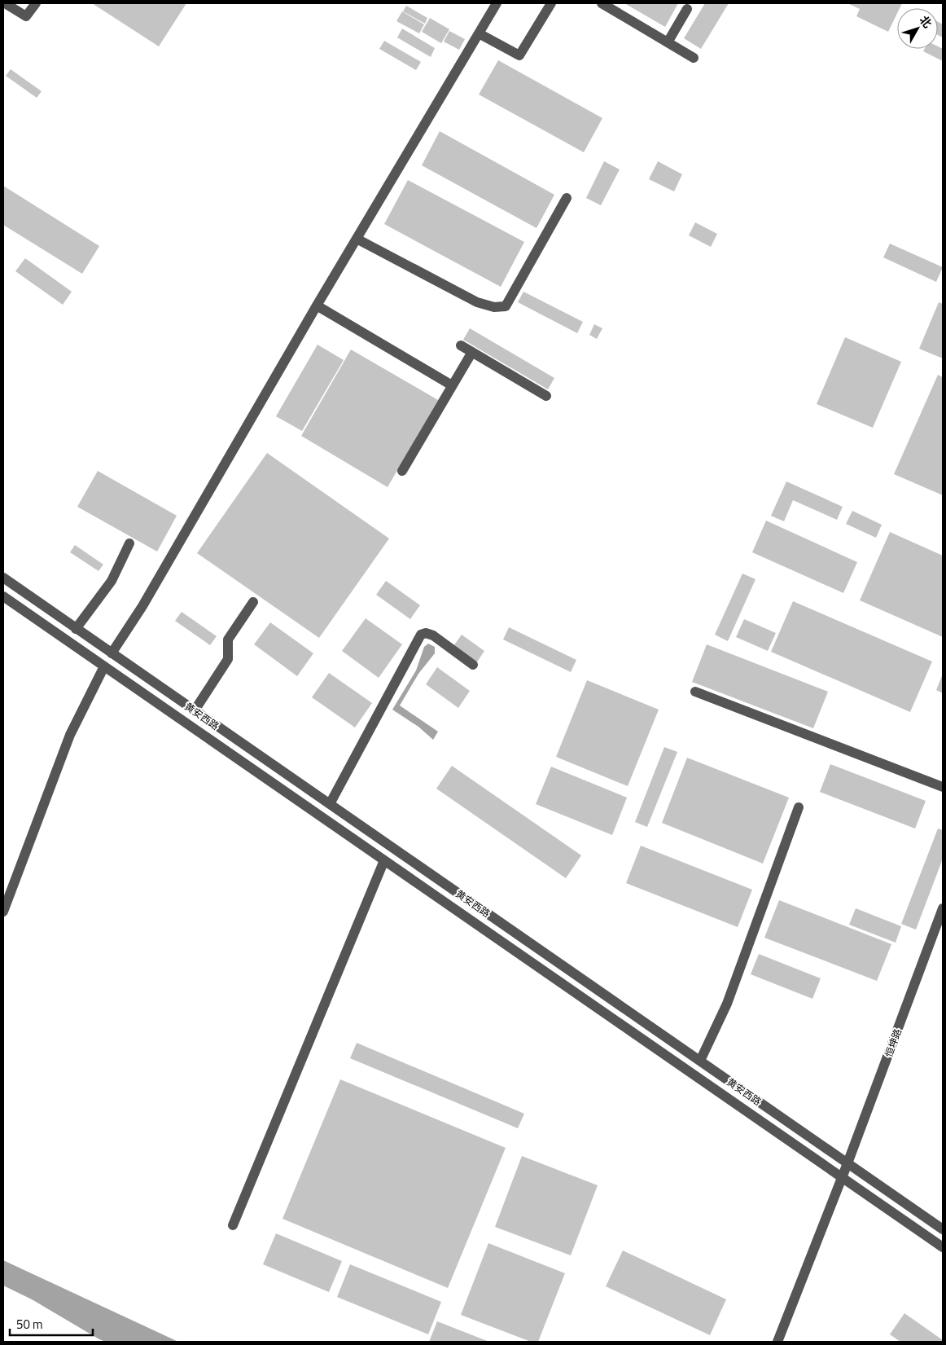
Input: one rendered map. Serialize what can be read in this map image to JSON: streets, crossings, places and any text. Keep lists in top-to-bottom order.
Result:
{
  "streets": {
    "street": ["黄安西路", "恒坤路"]
  },
  "crossings": [
    ["黄安西路", "恒坤路"]
  ],
  "scale_bar": "50 m",
  "north": "top right"
}
